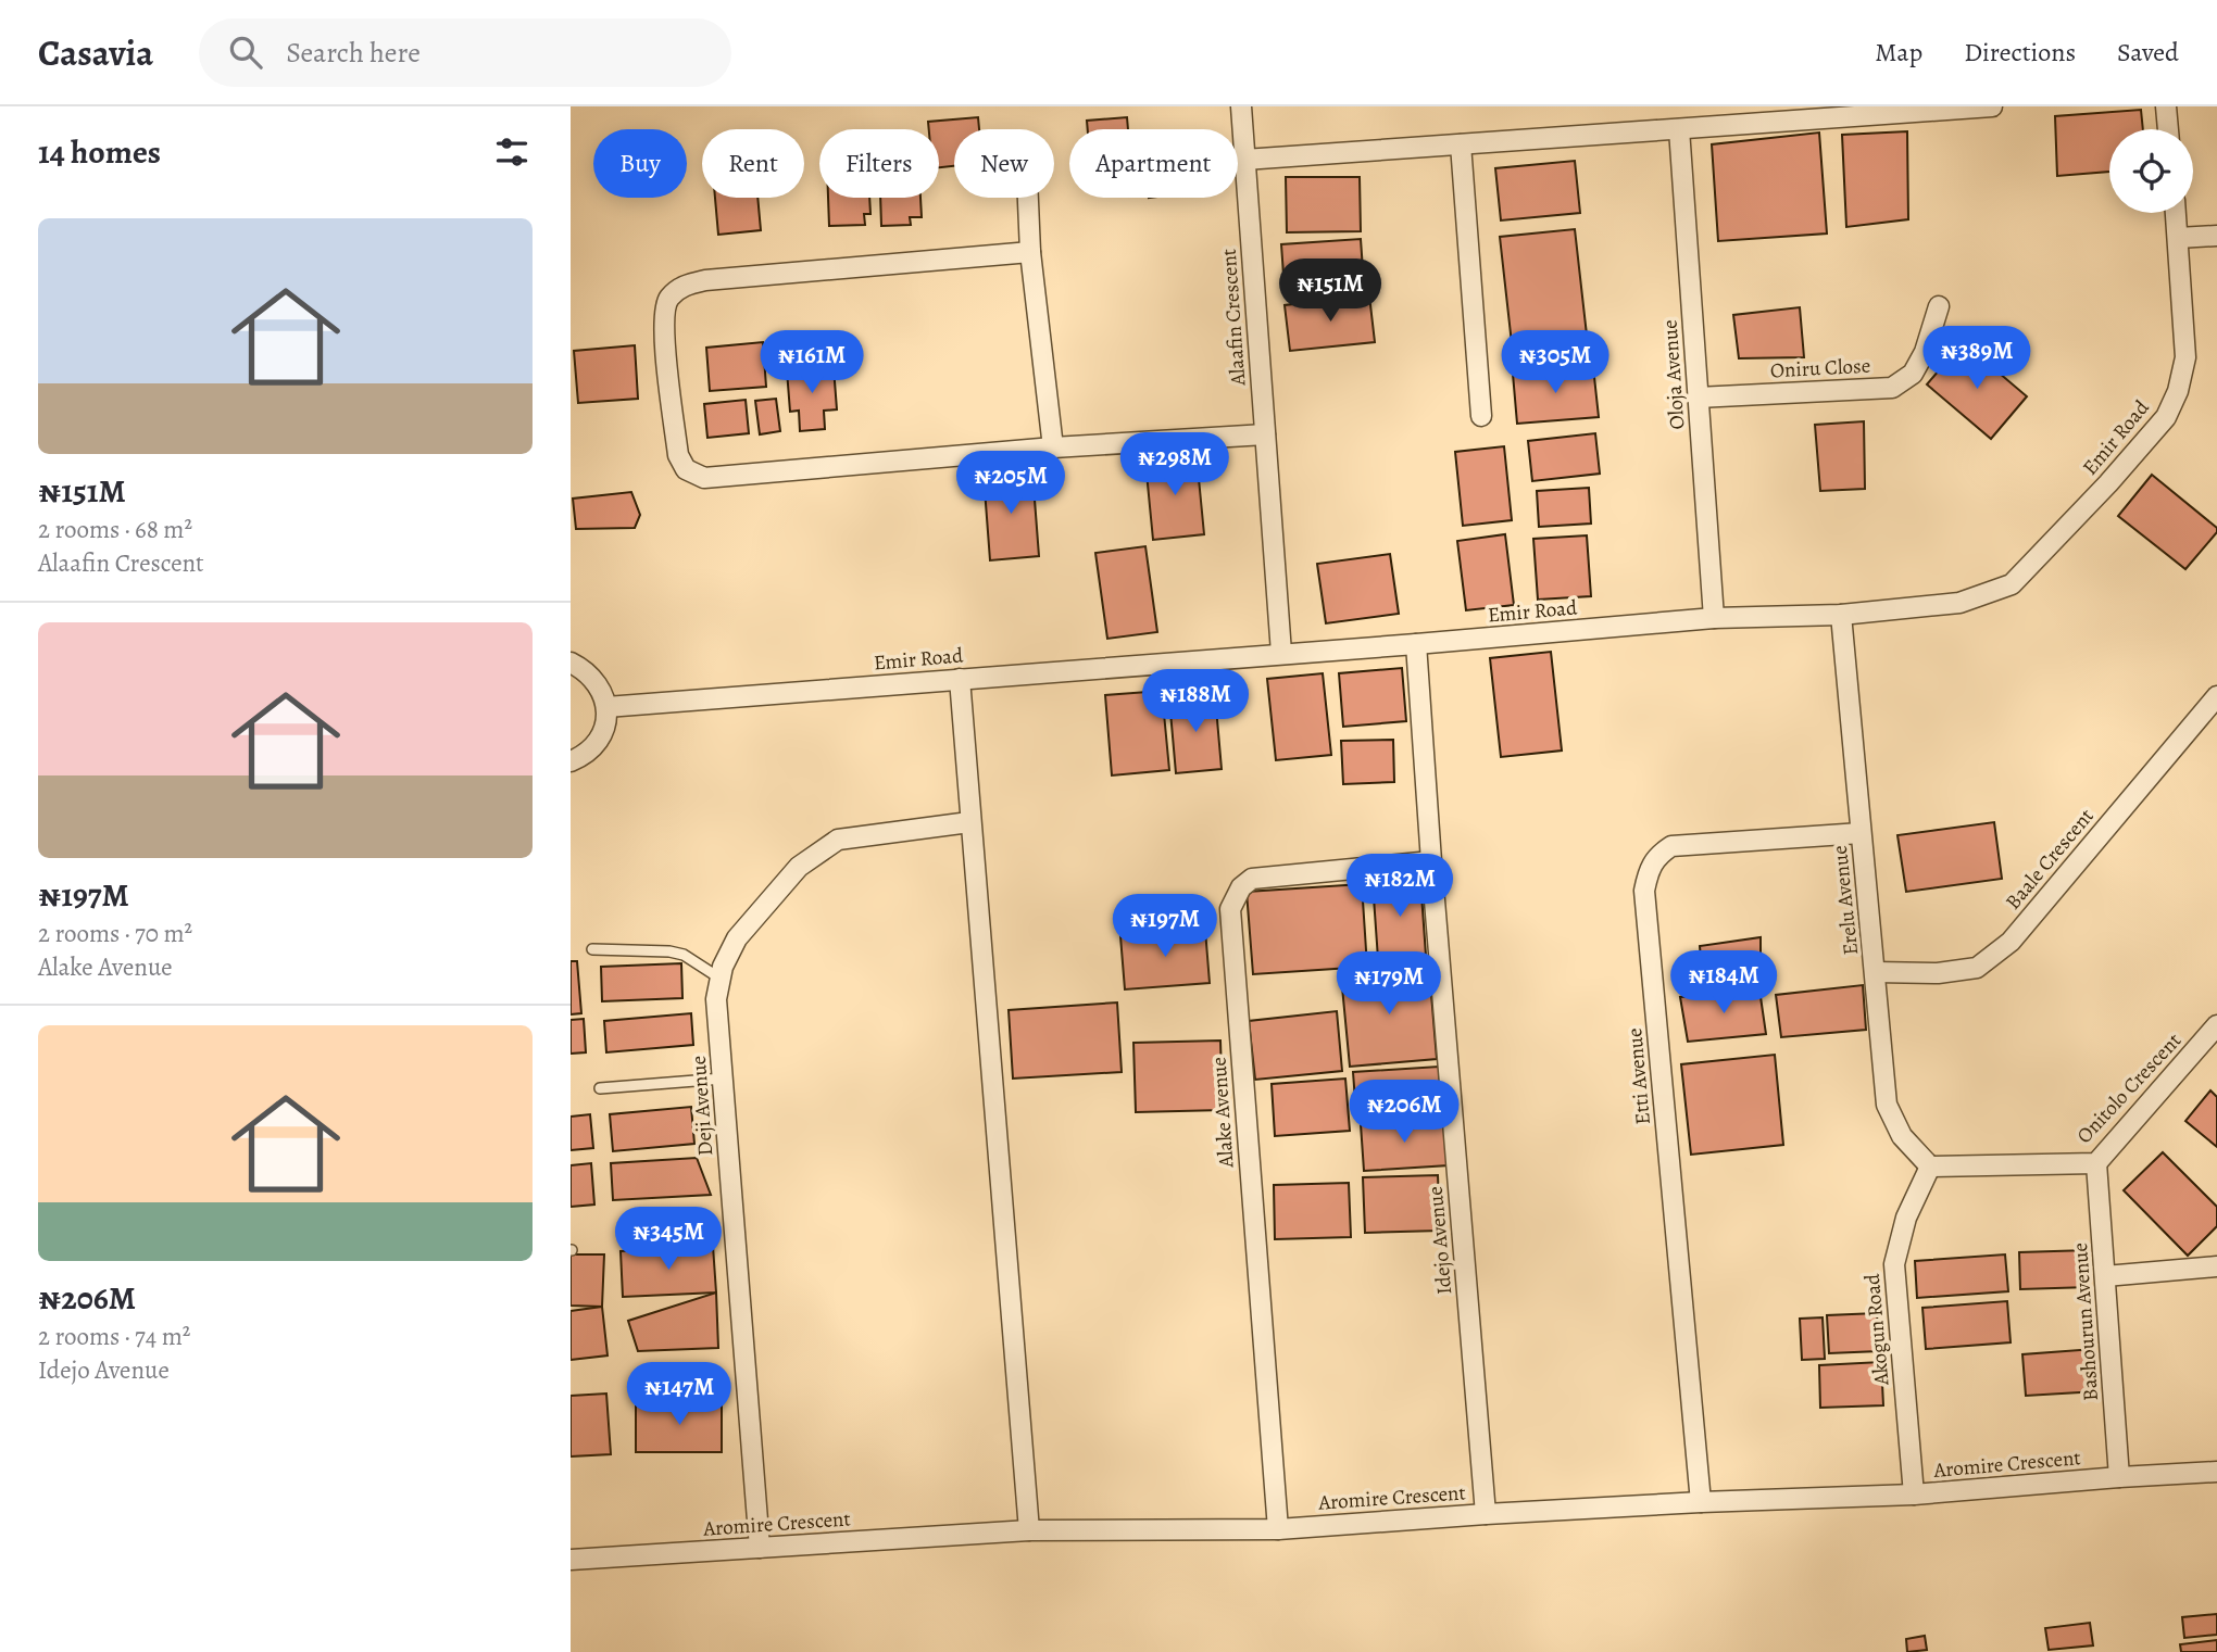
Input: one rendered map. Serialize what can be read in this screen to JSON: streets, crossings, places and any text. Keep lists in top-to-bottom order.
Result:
{
  "streets": {
    "street": [
      "Alaafin Crescent",
      "Oniru Close",
      "Oloja Avenue",
      "Emir Road",
      "Baale Crescent",
      "Erelu Avenue",
      "Etti Avenue",
      "Onitolo Crescent",
      "Deji Avenue",
      "Alake Avenue",
      "Idejo Avenue",
      "Bashourun Avenue",
      "Akogun Road",
      "Aromire Crescent"
    ]
  },
  "crossings": [
    ["Alaafin Crescent", "Emir Road"],
    ["Oniru Close", "Oloja Avenue"],
    ["Oloja Avenue", "Emir Road"],
    ["Emir Road", "Erelu Avenue"],
    ["Emir Road", "Idejo Avenue"],
    ["Baale Crescent", "Erelu Avenue"],
    ["Erelu Avenue", "Etti Avenue"],
    ["Erelu Avenue", "Onitolo Crescent"],
    ["Erelu Avenue", "Akogun Road"],
    ["Etti Avenue", "Aromire Crescent"],
    ["Onitolo Crescent", "Bashourun Avenue"],
    ["Onitolo Crescent", "Akogun Road"],
    ["Deji Avenue", "Aromire Crescent"],
    ["Alake Avenue", "Idejo Avenue"],
    ["Alake Avenue", "Aromire Crescent"],
    ["Idejo Avenue", "Aromire Crescent"],
    ["Bashourun Avenue", "Aromire Crescent"],
    ["Akogun Road", "Aromire Crescent"]
  ],
  "page": {
    "header": "Casavia",
    "search": "Search here",
    "nav": ["Map", "Directions", "Saved"],
    "heading": "14 homes",
    "chip": [
      "Buy",
      "Rent",
      "Filters",
      "New",
      "Apartment"
    ],
    "list": [
      {
        "name": "₦151M",
        "note": "2 rooms · 68 m² · Alaafin Crescent"
      },
      {
        "name": "₦197M",
        "note": "2 rooms · 70 m² · Alake Avenue"
      },
      {
        "name": "₦206M",
        "note": "2 rooms · 74 m² · Idejo Avenue"
      }
    ],
    "price": [
      "₦151M",
      "₦389M",
      "₦161M",
      "₦305M",
      "₦298M",
      "₦205M",
      "₦188M",
      "₦182M",
      "₦197M",
      "₦184M",
      "₦179M",
      "₦206M",
      "₦345M",
      "₦147M"
    ]
  }
}
